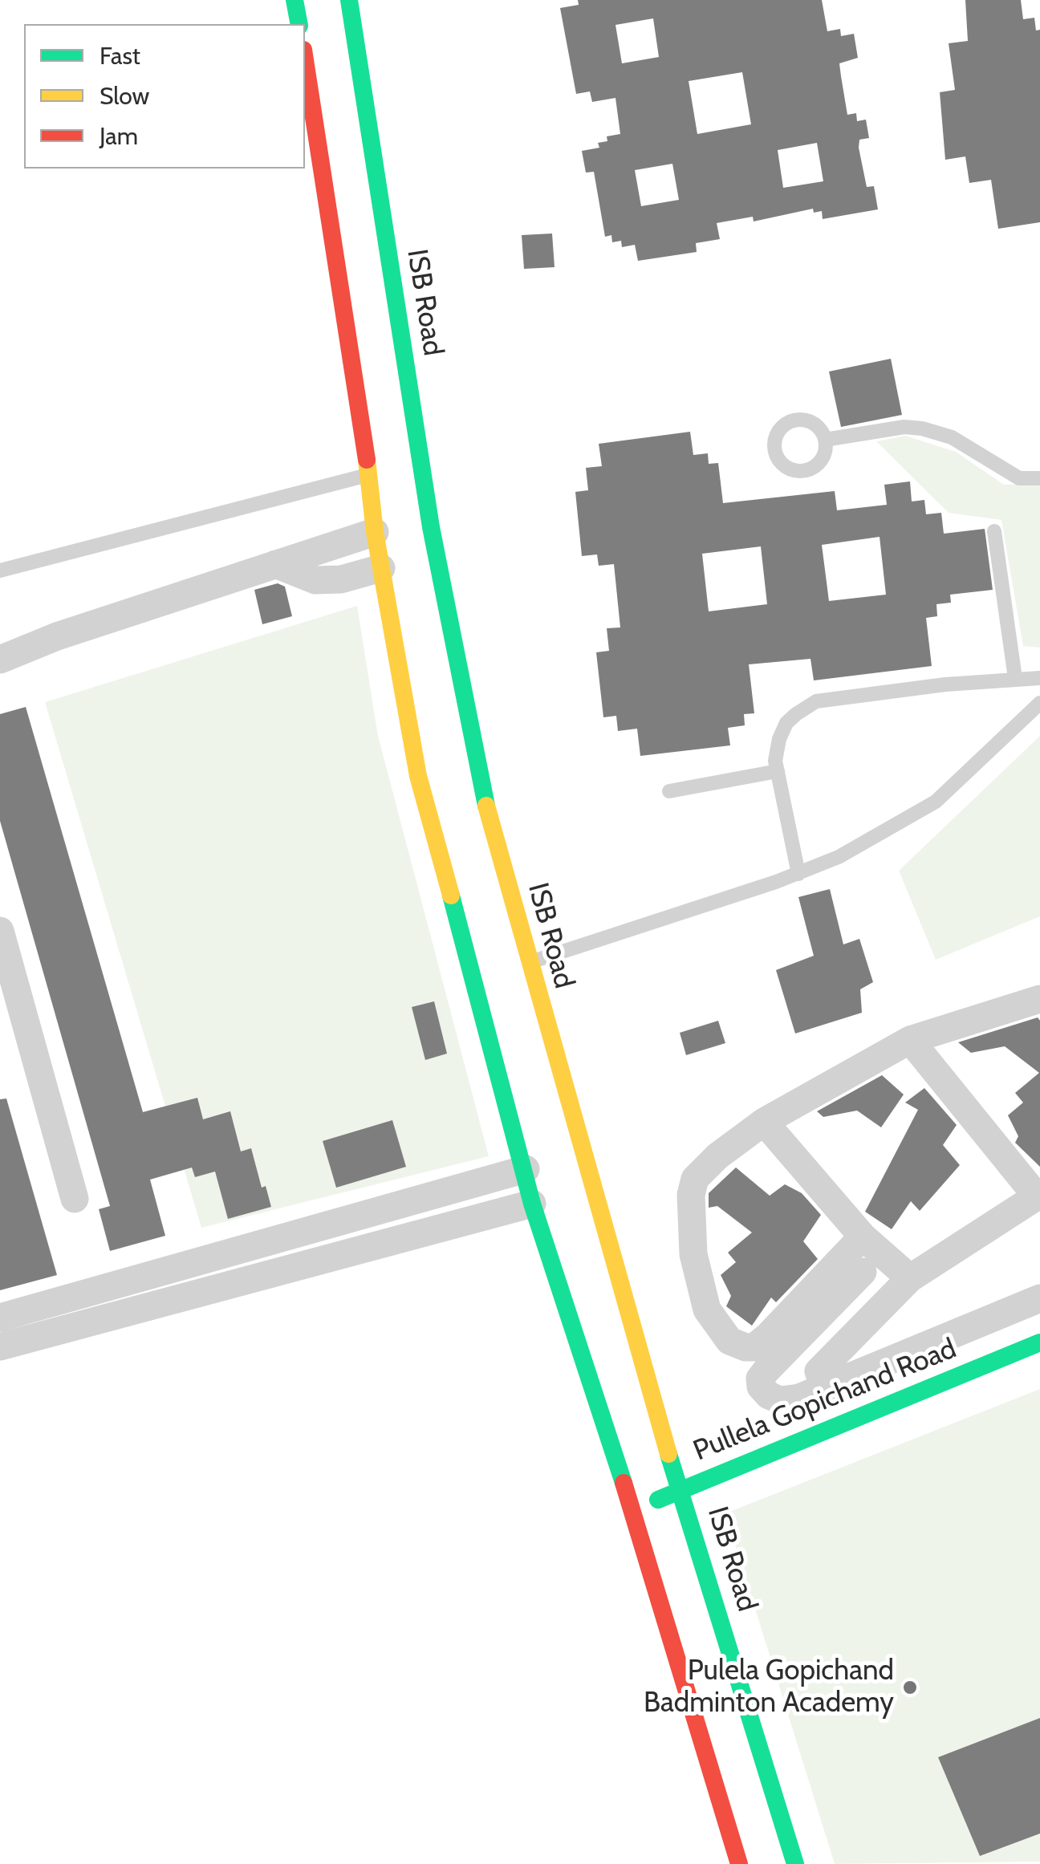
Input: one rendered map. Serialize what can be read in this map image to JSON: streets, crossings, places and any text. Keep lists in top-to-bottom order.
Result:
{
  "streets": {
    "main road": ["ISB Road", "Pullela Gopichand Road"]
  },
  "crossings": [
    ["ISB Road", "Pullela Gopichand Road"]
  ],
  "places": ["Pulela Gopichand Badminton Academy"],
  "legend": ["Fast", "Slow", "Jam"]
}
